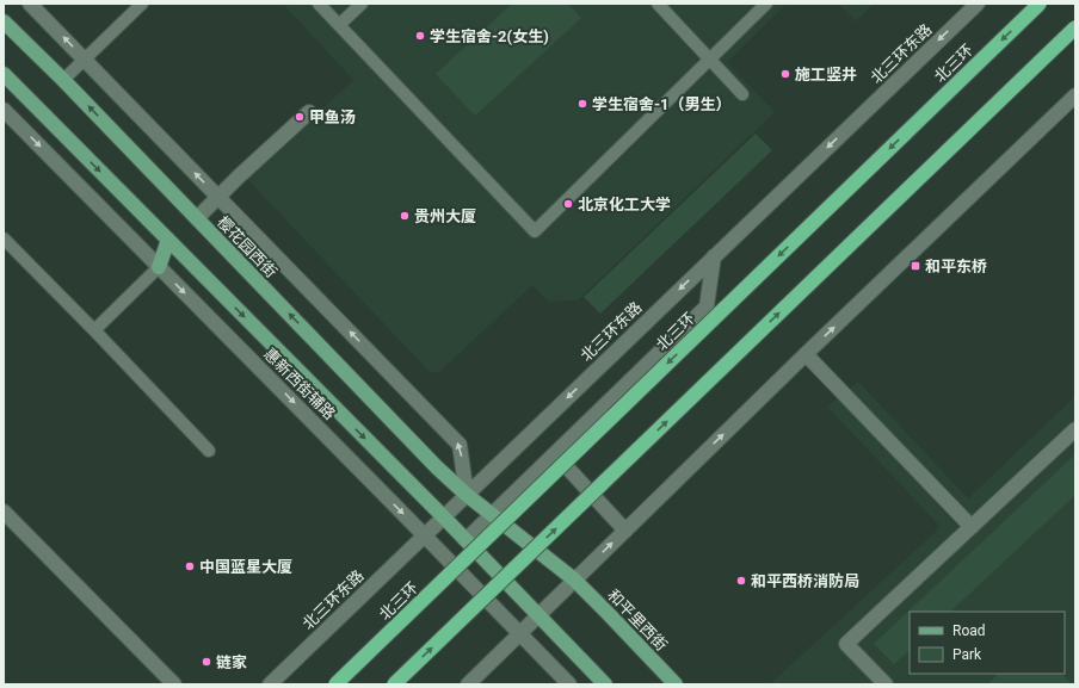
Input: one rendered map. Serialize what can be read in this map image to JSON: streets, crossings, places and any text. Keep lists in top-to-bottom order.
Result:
{
  "streets": {
    "highway": ["北三环"],
    "main road": ["樱花园西街", "和平里西街"],
    "street": ["北三环东路", "惠新西街辅路"]
  },
  "crossings": [
    ["北三环东路", "樱花园西街"],
    ["北三环东路", "惠新西街辅路"],
    ["樱花园西街", "和平里西街"]
  ],
  "places": {
    "other": [
      "学生宿舍-2(女生)",
      "施工竖井",
      "学生宿舍-1（男生）",
      "甲鱼汤",
      "北京化工大学",
      "贵州大厦",
      "中国蓝星大厦",
      "和平西桥消防局",
      "链家"
    ],
    "transit": ["和平东桥"]
  },
  "legend": ["Road", "Park"]
}
